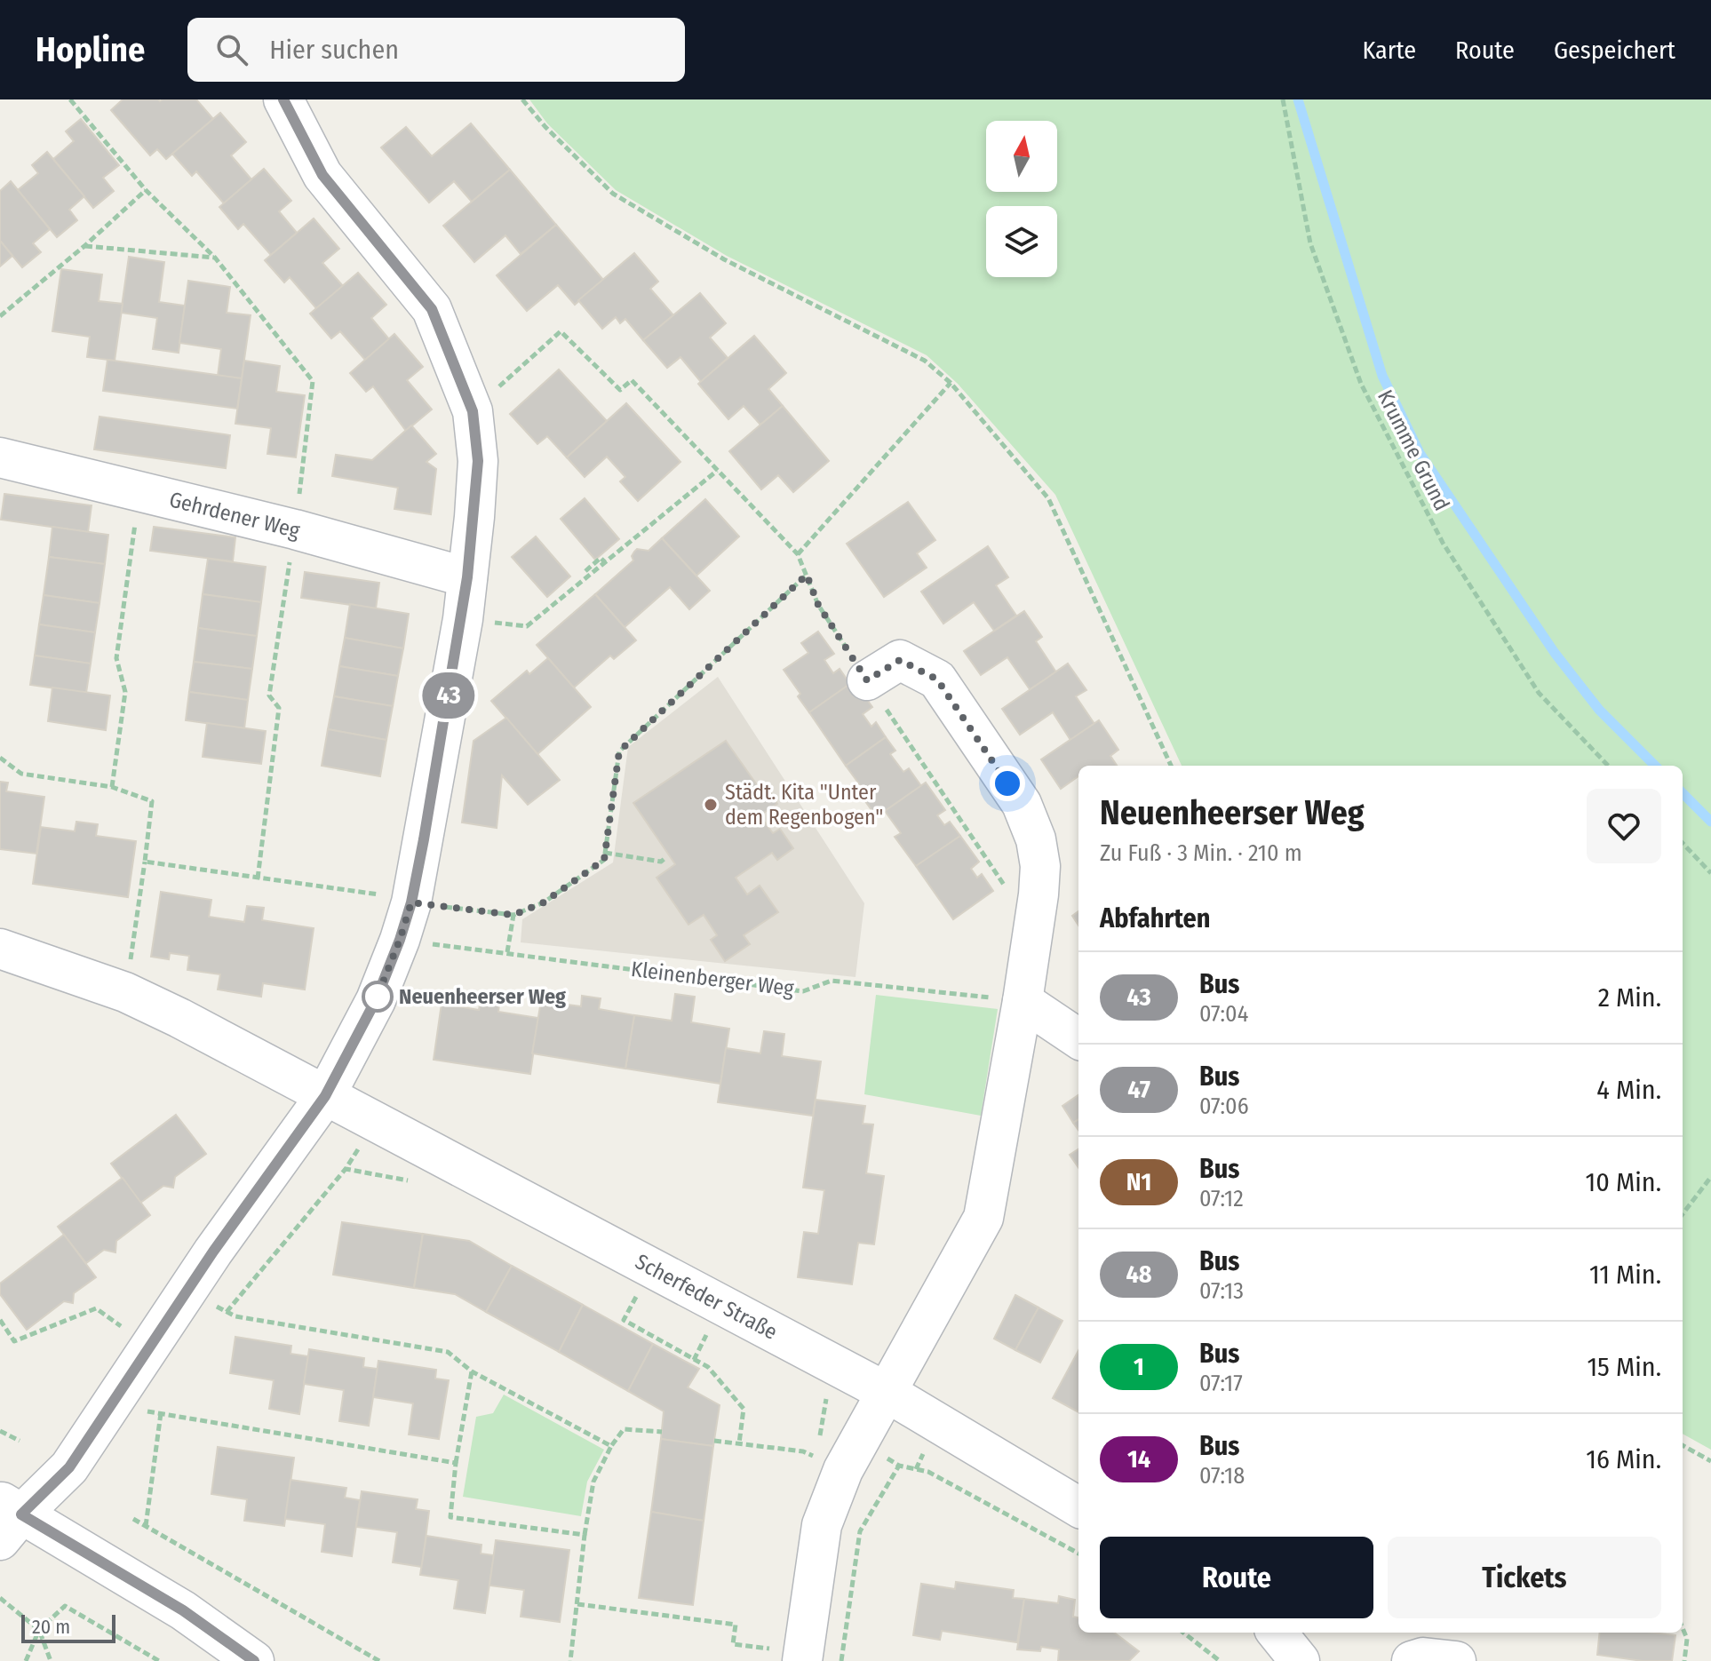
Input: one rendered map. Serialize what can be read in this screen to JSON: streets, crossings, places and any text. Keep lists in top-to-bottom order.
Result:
{
  "streets": {
    "street": ["Gehrdener Weg", "Scherfeder Straße"],
    "path": ["Krumme Grund", "Kleinenberger Weg"]
  },
  "places": ["Städt. Kita \"Unter dem Regenbogen\"", "Neuenheerser Weg"],
  "lines": ["bus line 43"],
  "scale_bar": "20 m",
  "north": "top",
  "page": {
    "header": "Hopline",
    "search": "Hier suchen",
    "nav": ["Karte", "Route", "Gespeichert"],
    "on_map": "43",
    "heading": [
      ["Neuenheerser Weg", "Zu Fuß · 3 Min. · 210 m"],
      "Abfahrten"
    ],
    "list": [
      {
        "mark": "43",
        "name": "Bus",
        "note": "07:04",
        "value": "2 Min."
      },
      {
        "mark": "47",
        "name": "Bus",
        "note": "07:06",
        "value": "4 Min."
      },
      {
        "mark": "N1",
        "name": "Bus",
        "note": "07:12",
        "value": "10 Min."
      },
      {
        "mark": "48",
        "name": "Bus",
        "note": "07:13",
        "value": "11 Min."
      },
      {
        "mark": "1",
        "name": "Bus",
        "note": "07:17",
        "value": "15 Min."
      },
      {
        "mark": "14",
        "name": "Bus",
        "note": "07:18",
        "value": "16 Min."
      }
    ],
    "buttons": ["Route", "Tickets"],
    "scale": "20 m"
  }
}
